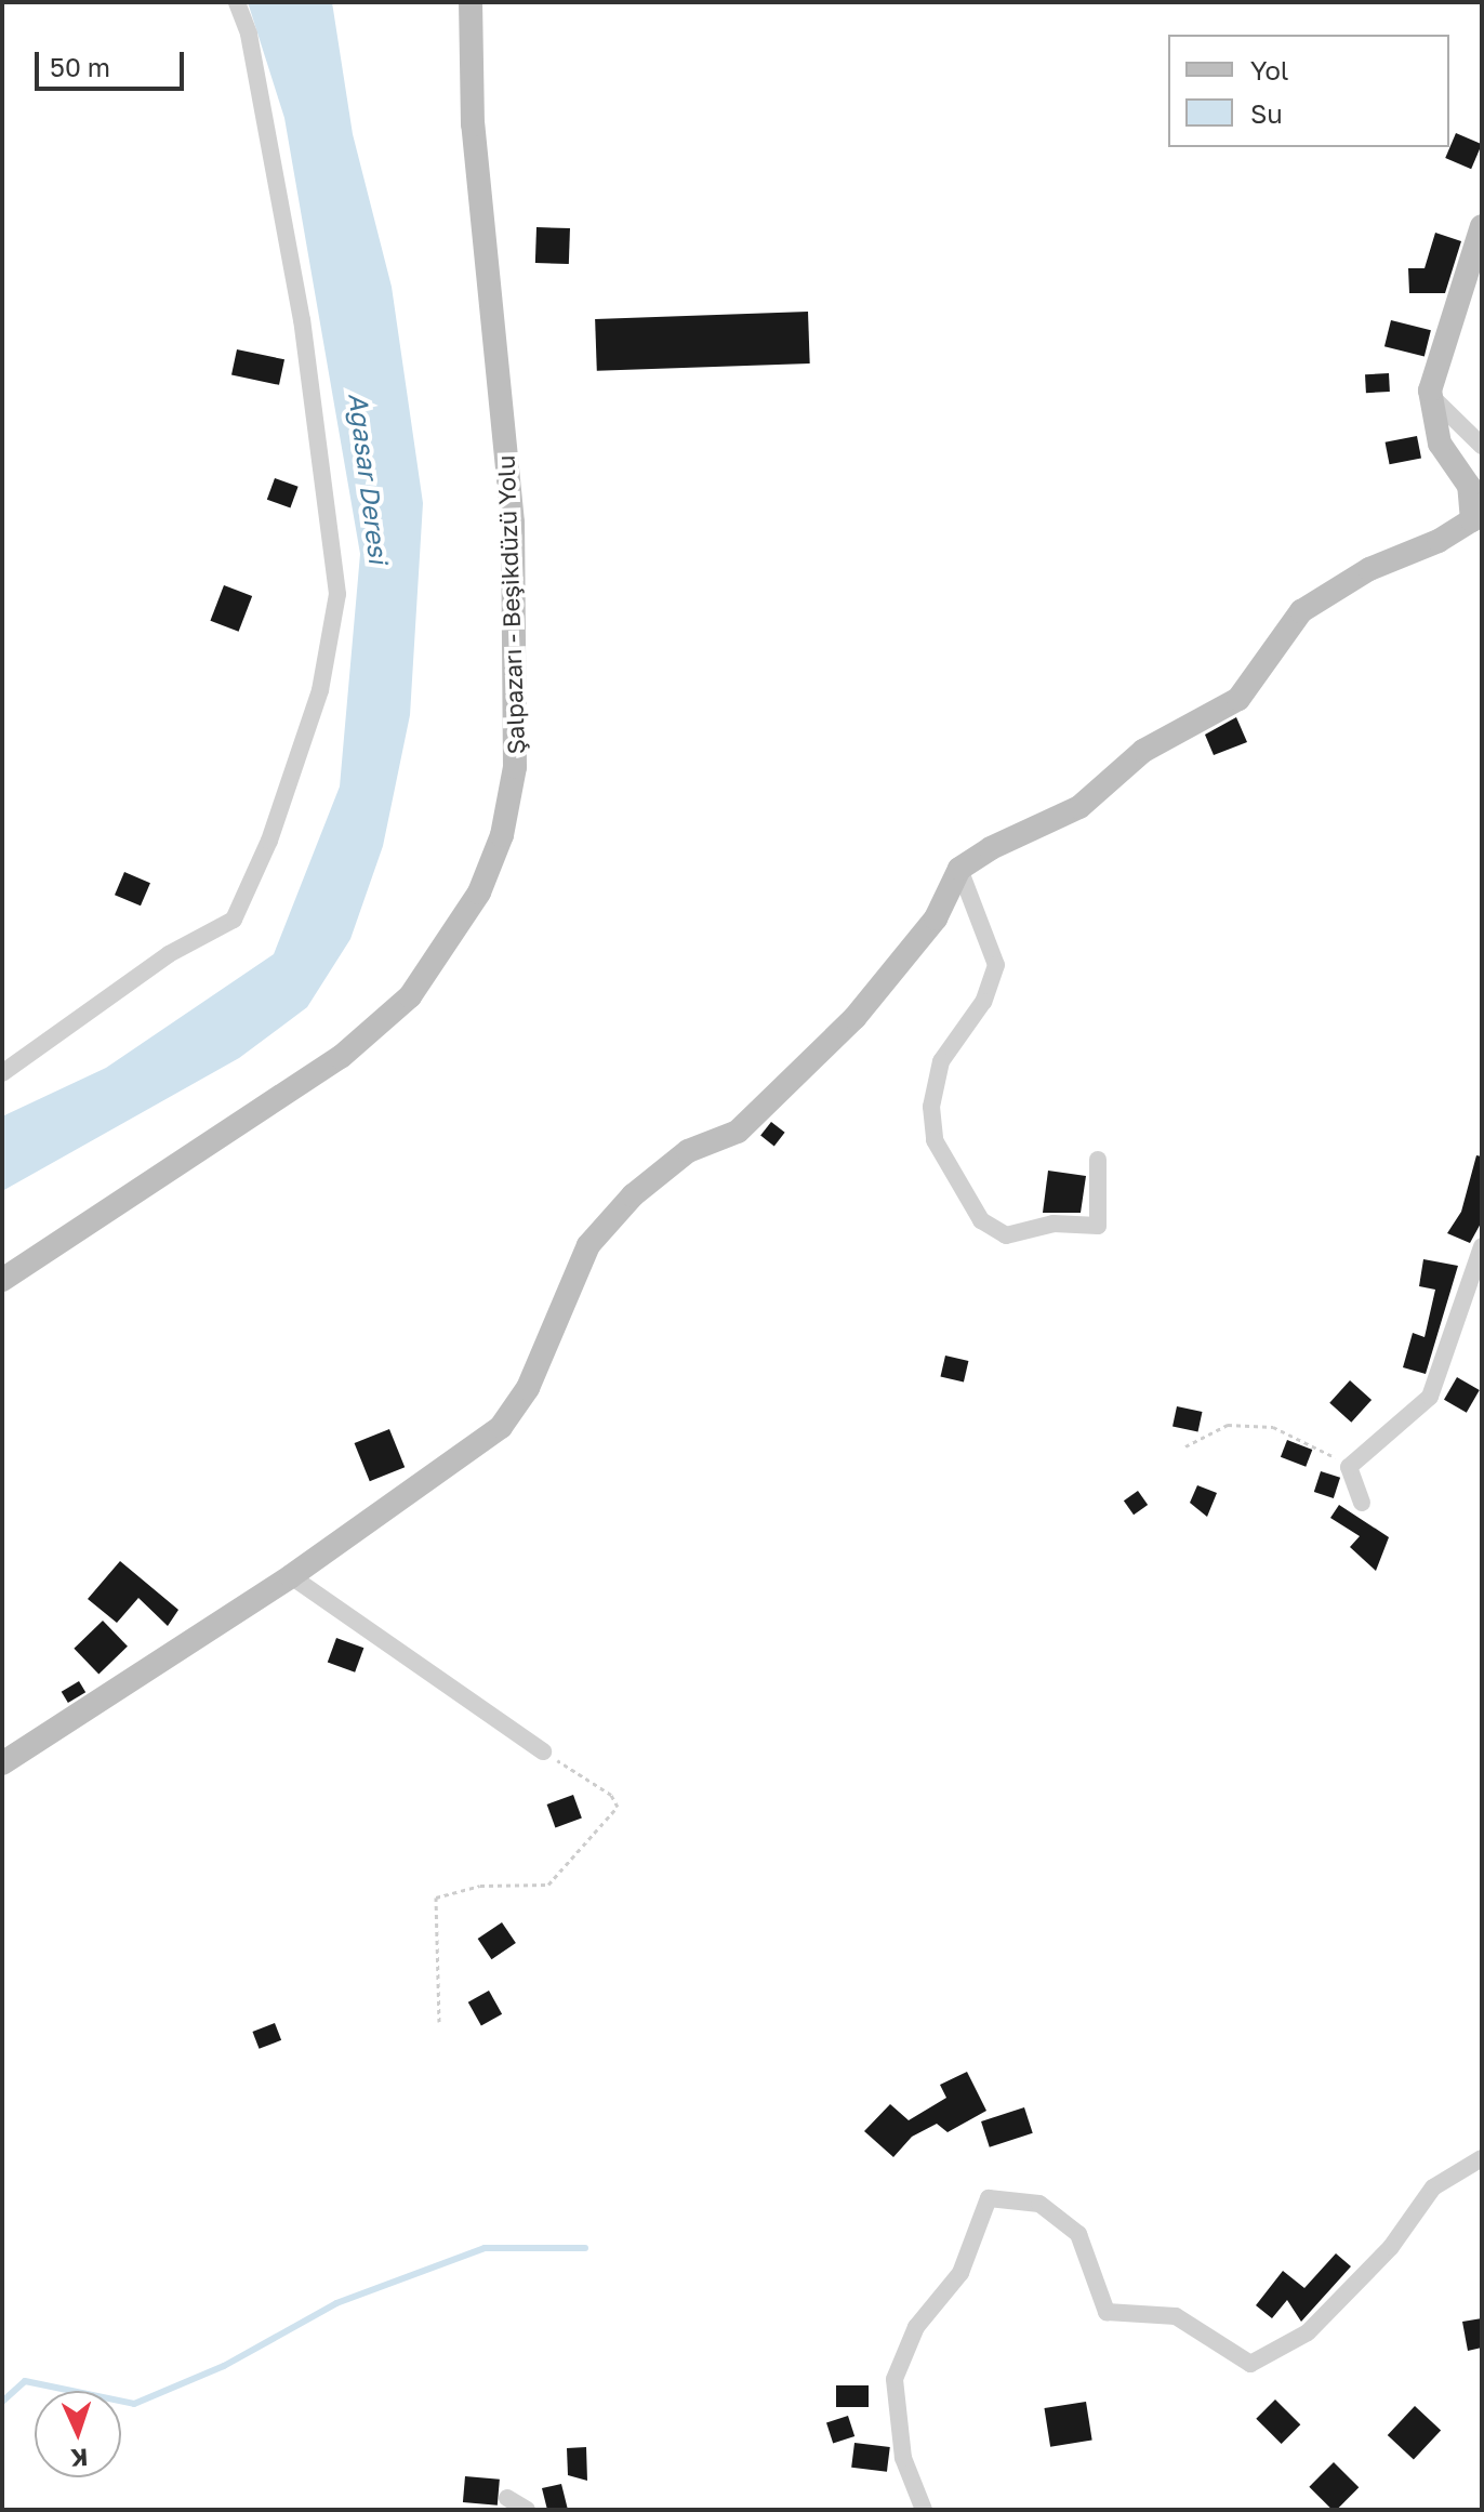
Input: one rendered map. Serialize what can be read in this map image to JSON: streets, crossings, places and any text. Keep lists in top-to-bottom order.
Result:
{
  "streets": {
    "street": ["Şalpazarı - Beşikdüzü Yolu"]
  },
  "water": ["Ağasar Deresi"],
  "legend": ["Yol", "Su"],
  "scale_bar": "50 m",
  "north": "bottom"
}
